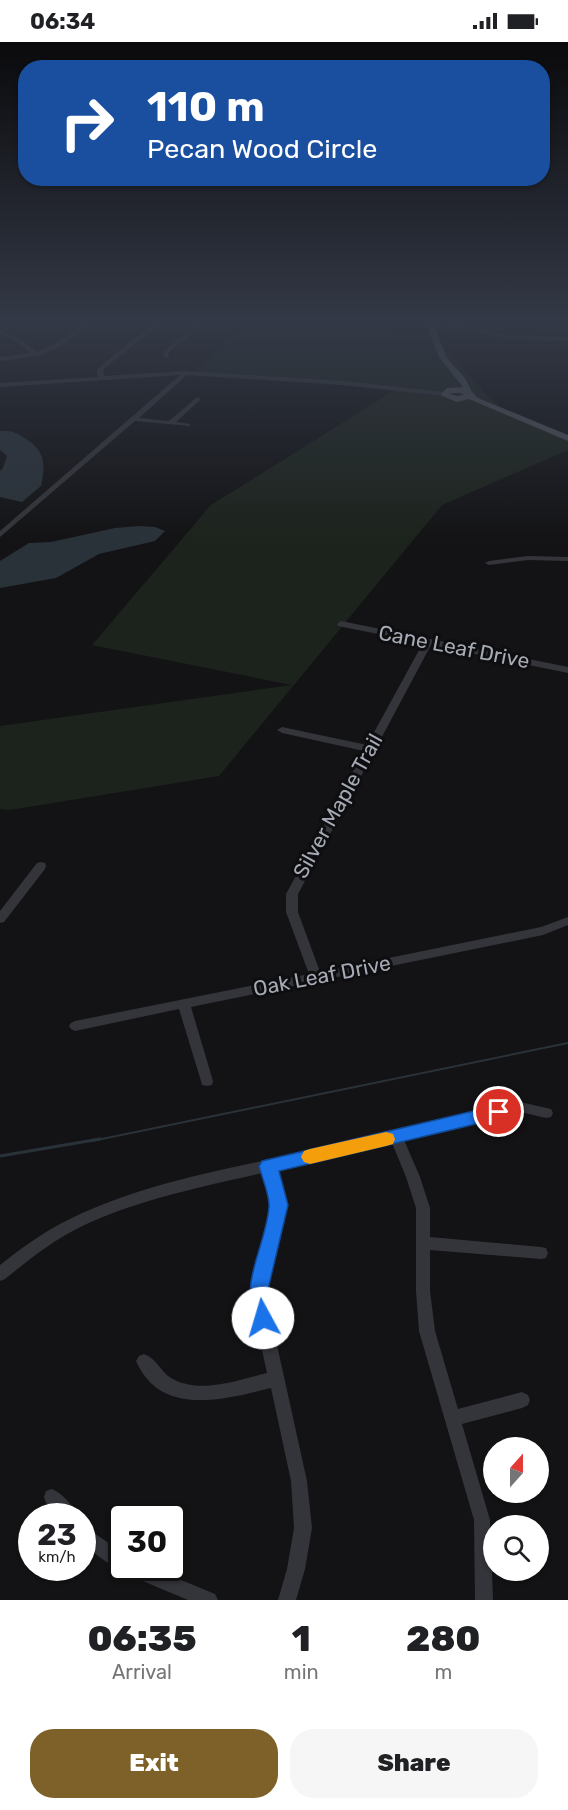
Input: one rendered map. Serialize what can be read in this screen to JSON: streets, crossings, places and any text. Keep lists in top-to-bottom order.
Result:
{
  "streets": {
    "street": ["Cane Leaf Drive", "Silver Maple Trail", "Oak Leaf Drive"]
  },
  "crossings": [
    ["Cane Leaf Drive", "Silver Maple Trail"],
    ["Silver Maple Trail", "Oak Leaf Drive"]
  ],
  "north": "top",
  "page": {
    "status": "06:34",
    "turn": ["110 m", "Pecan Wood Circle"],
    "speed": "23 km/h",
    "limit": "30",
    "eta": [
      "06:35",
      "Arrival",
      "1",
      "min",
      "280",
      "m"
    ],
    "buttons": ["Exit", "Share"]
  }
}
